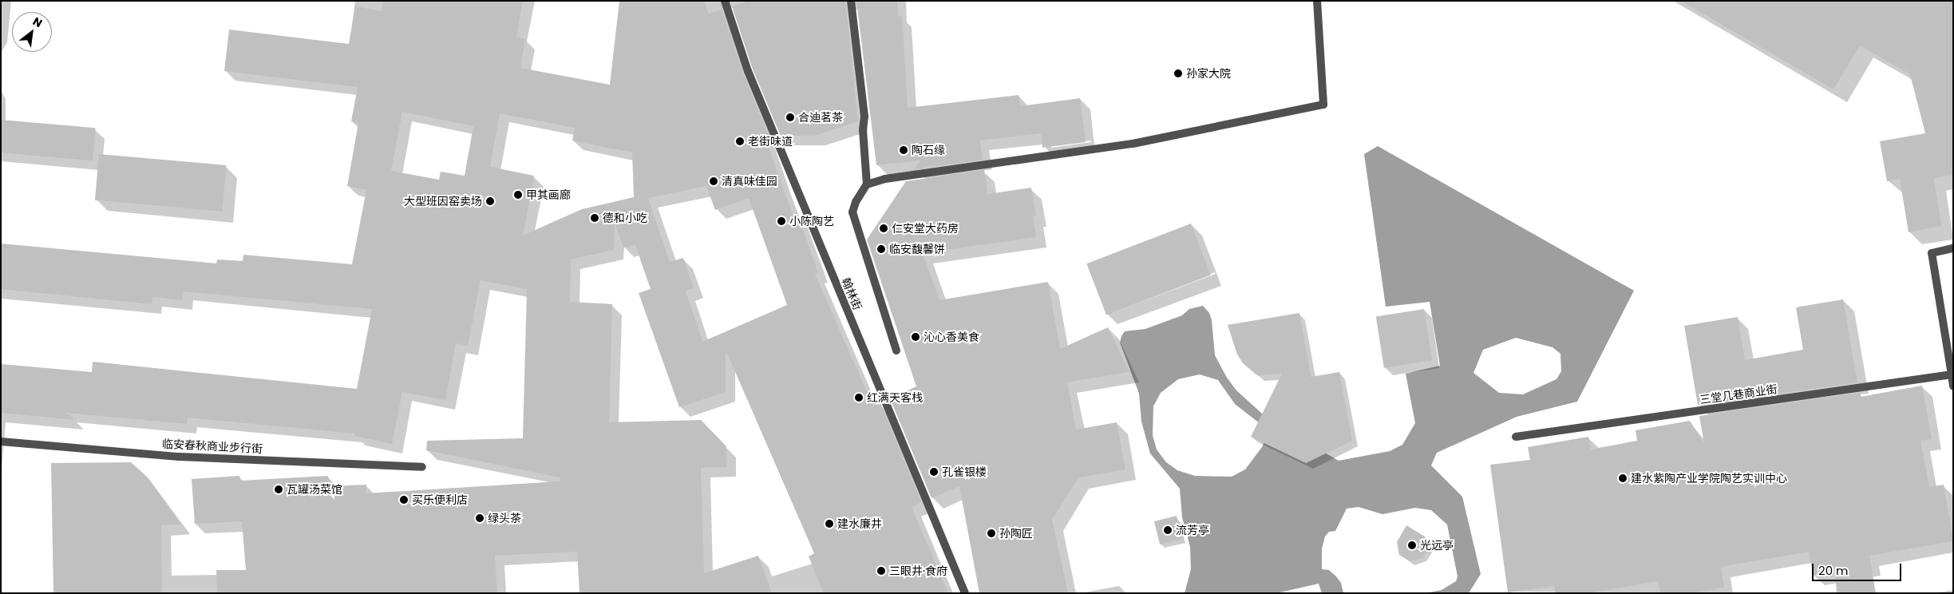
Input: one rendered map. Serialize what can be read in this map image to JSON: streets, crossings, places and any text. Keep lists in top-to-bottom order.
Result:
{
  "streets": {
    "street": ["翰林街", "三堂几巷商业街", "临安春秋商业步行街"]
  },
  "places": [
    "孙家大院",
    "合迪茗茶",
    "老街味道",
    "陶石缘",
    "清真味佳园",
    "甲其画廊",
    "大型班因窑卖场",
    "德和小吃",
    "小陈陶艺",
    "仁安堂大药房",
    "临安馥馨饼",
    "沁心香美食",
    "红满天客栈",
    "孔雀银楼",
    "建水紫陶产业学院陶艺实训中心",
    "瓦罐汤菜馆",
    "买乐便利店",
    "绿头茶",
    "建水廉井",
    "流芳亭",
    "孙陶匠",
    "光远亭",
    "三眼井·食府"
  ],
  "scale_bar": "20 m",
  "north": "top right"
}
